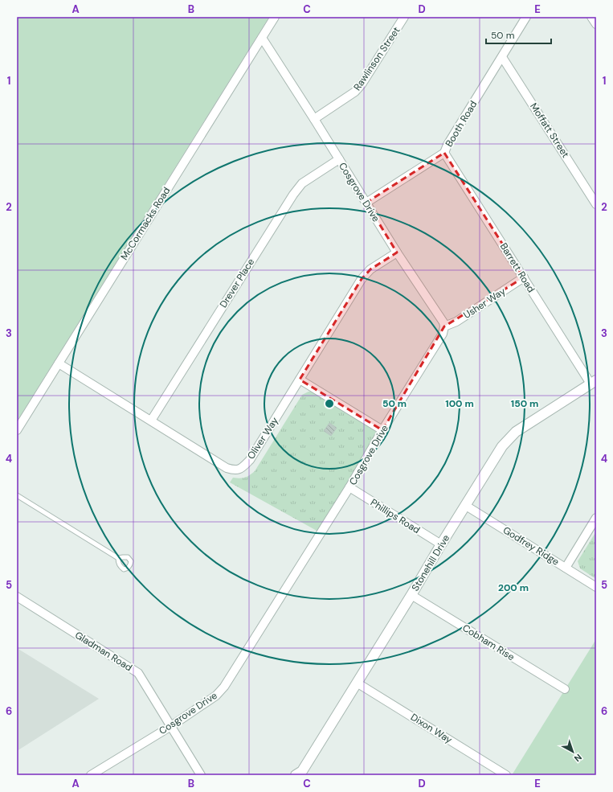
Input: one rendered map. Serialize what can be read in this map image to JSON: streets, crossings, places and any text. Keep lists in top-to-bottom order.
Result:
{
  "streets": {
    "street": [
      "Rawlinson Street",
      "Booth Road",
      "Moffatt Street",
      "Cosgrove Drive",
      "McCormacks Road",
      "Barrett Road",
      "Drever Place",
      "Usher Way",
      "Oliver Way",
      "Phillips Road",
      "Godfrey Ridge",
      "Stonehill Drive",
      "Cobham Rise",
      "Gladman Road",
      "Dixon Way"
    ]
  },
  "crossings": [
    ["Rawlinson Street", "Cosgrove Drive"],
    ["Booth Road", "Moffatt Street"],
    ["Booth Road", "Cosgrove Drive"],
    ["Booth Road", "Barrett Road"],
    ["Cosgrove Drive", "McCormacks Road"],
    ["Cosgrove Drive", "Drever Place"],
    ["Cosgrove Drive", "Usher Way"],
    ["Cosgrove Drive", "Oliver Way"],
    ["Cosgrove Drive", "Phillips Road"],
    ["Cosgrove Drive", "Gladman Road"],
    ["McCormacks Road", "Oliver Way"],
    ["Barrett Road", "Usher Way"],
    ["Barrett Road", "Stonehill Drive"],
    ["Drever Place", "Oliver Way"],
    ["Phillips Road", "Stonehill Drive"],
    ["Godfrey Ridge", "Stonehill Drive"],
    ["Stonehill Drive", "Cobham Rise"],
    ["Stonehill Drive", "Dixon Way"]
  ],
  "scale_bar": "50 m",
  "north": "bottom right",
  "grid": {
    "columns": [
      "A",
      "B",
      "C",
      "D",
      "E"
    ],
    "rows": [
      "1",
      "2",
      "3",
      "4",
      "5",
      "6"
    ]
  },
  "rings": [
    "50 m",
    "100 m",
    "150 m",
    "200 m"
  ]
}
